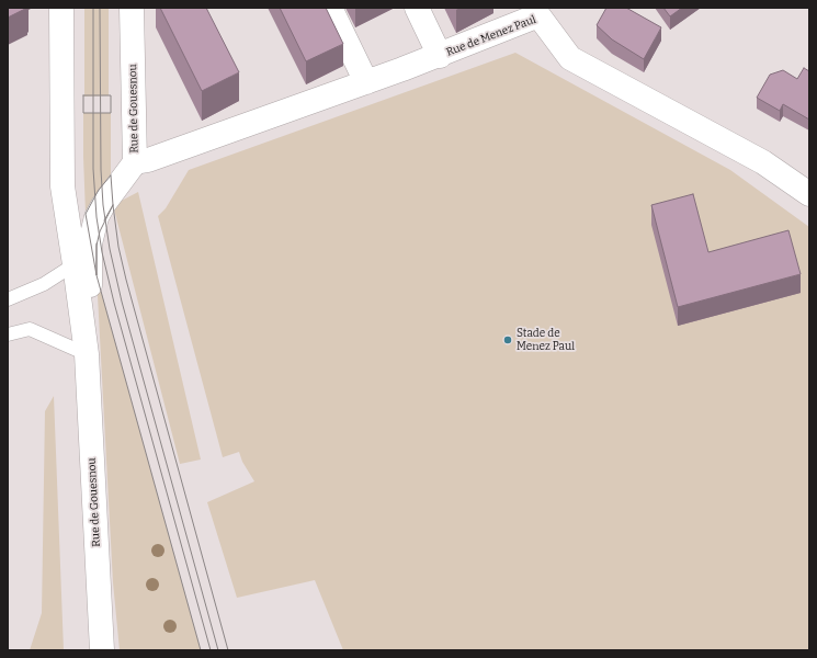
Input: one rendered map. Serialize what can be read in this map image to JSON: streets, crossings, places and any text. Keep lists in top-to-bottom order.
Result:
{
  "streets": {
    "street": ["Rue de Menez Paul", "Rue de Gouesnou"]
  },
  "crossings": [
    ["Rue de Menez Paul", "Rue de Gouesnou"]
  ],
  "places": ["Stade de Menez Paul"]
}
